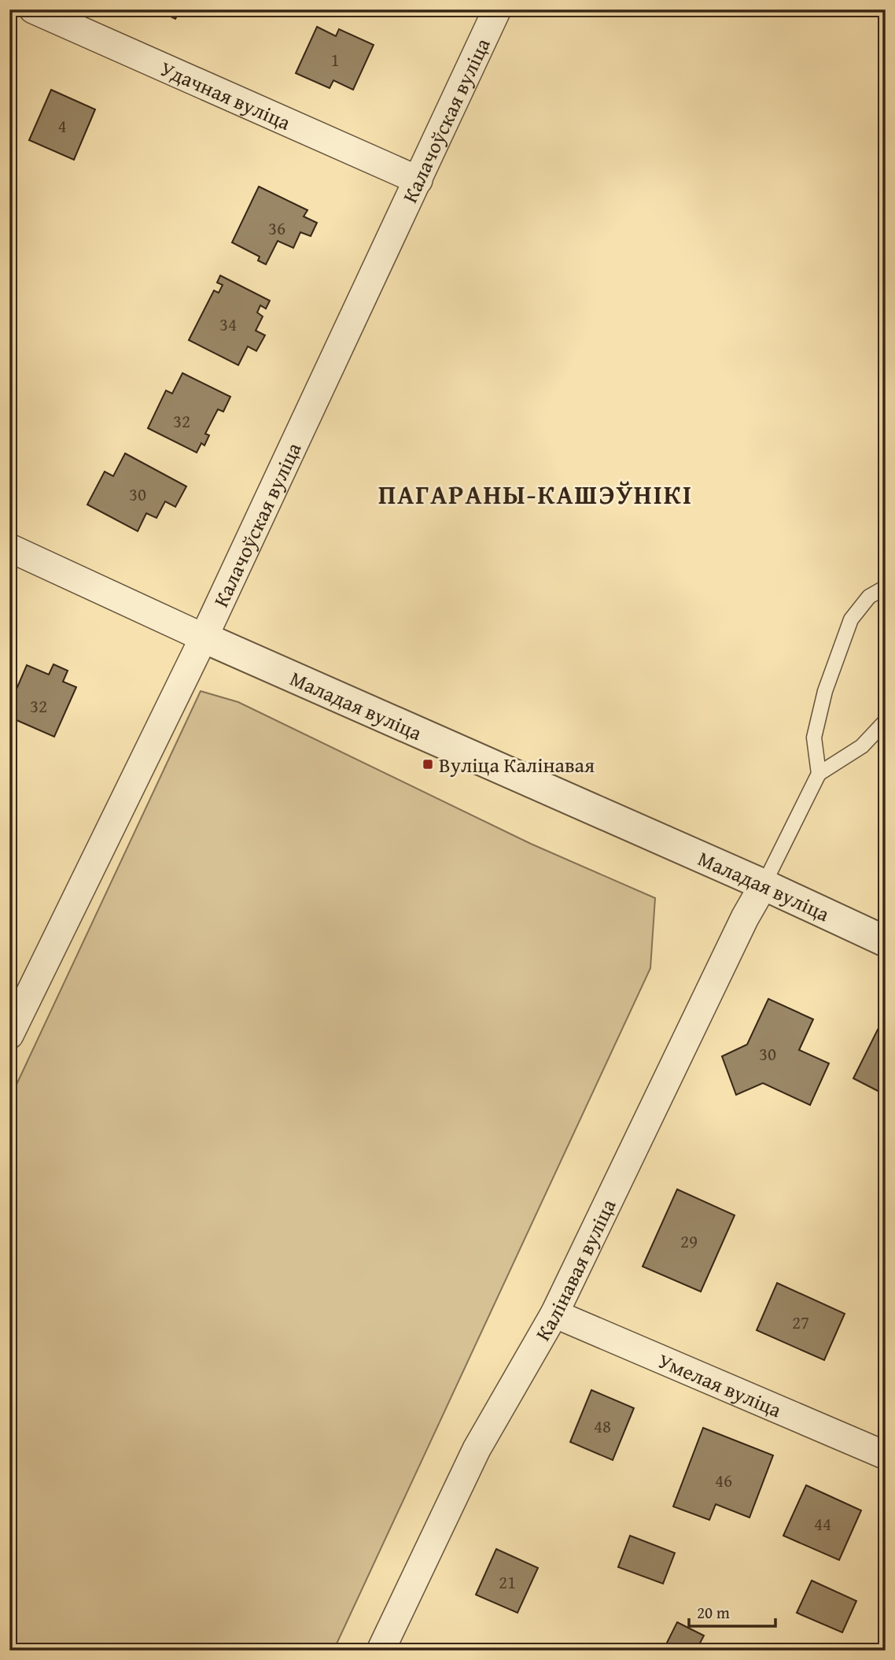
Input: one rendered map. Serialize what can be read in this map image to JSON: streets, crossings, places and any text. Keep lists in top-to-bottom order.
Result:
{
  "streets": {
    "street": [
      "Удачная вуліца",
      "Калачоўская вуліца",
      "Маладая вуліца",
      "Калінавая вуліца",
      "Умелая вуліца"
    ]
  },
  "crossings": [
    ["Удачная вуліца", "Калачоўская вуліца"],
    ["Калачоўская вуліца", "Маладая вуліца"],
    ["Маладая вуліца", "Калінавая вуліца"],
    ["Калінавая вуліца", "Умелая вуліца"]
  ],
  "districts": ["ПАГАРАНЫ-КАШЭЎНІКІ"],
  "places": {
    "transit": ["Вуліца Калінавая"]
  },
  "house_numbers": [
    "1",
    "4",
    "36",
    "34",
    "32",
    "30",
    "32",
    "30",
    "29",
    "27",
    "48",
    "46",
    "44",
    "21"
  ],
  "scale_bar": "20 m"
}
